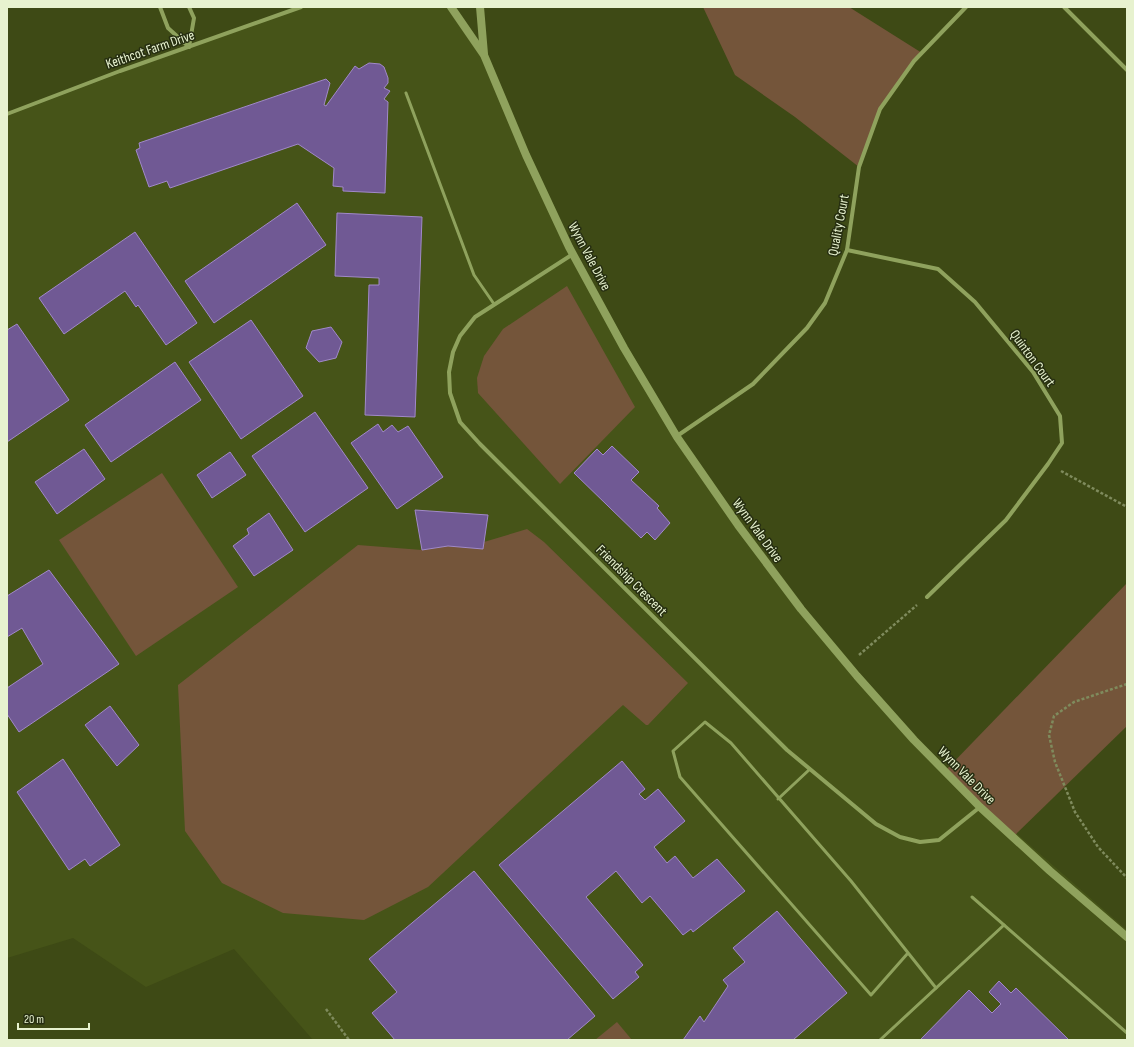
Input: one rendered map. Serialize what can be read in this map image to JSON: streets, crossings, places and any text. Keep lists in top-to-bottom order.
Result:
{
  "streets": {
    "main road": ["Wynn Vale Drive"],
    "street": [
      "Keithcot Farm Drive",
      "Quality Court",
      "Quinton Court",
      "Friendship Crescent"
    ]
  },
  "crossings": [
    ["Quality Court", "Wynn Vale Drive"],
    ["Quality Court", "Quinton Court"],
    ["Wynn Vale Drive", "Friendship Crescent"]
  ],
  "scale_bar": "20 m"
}
